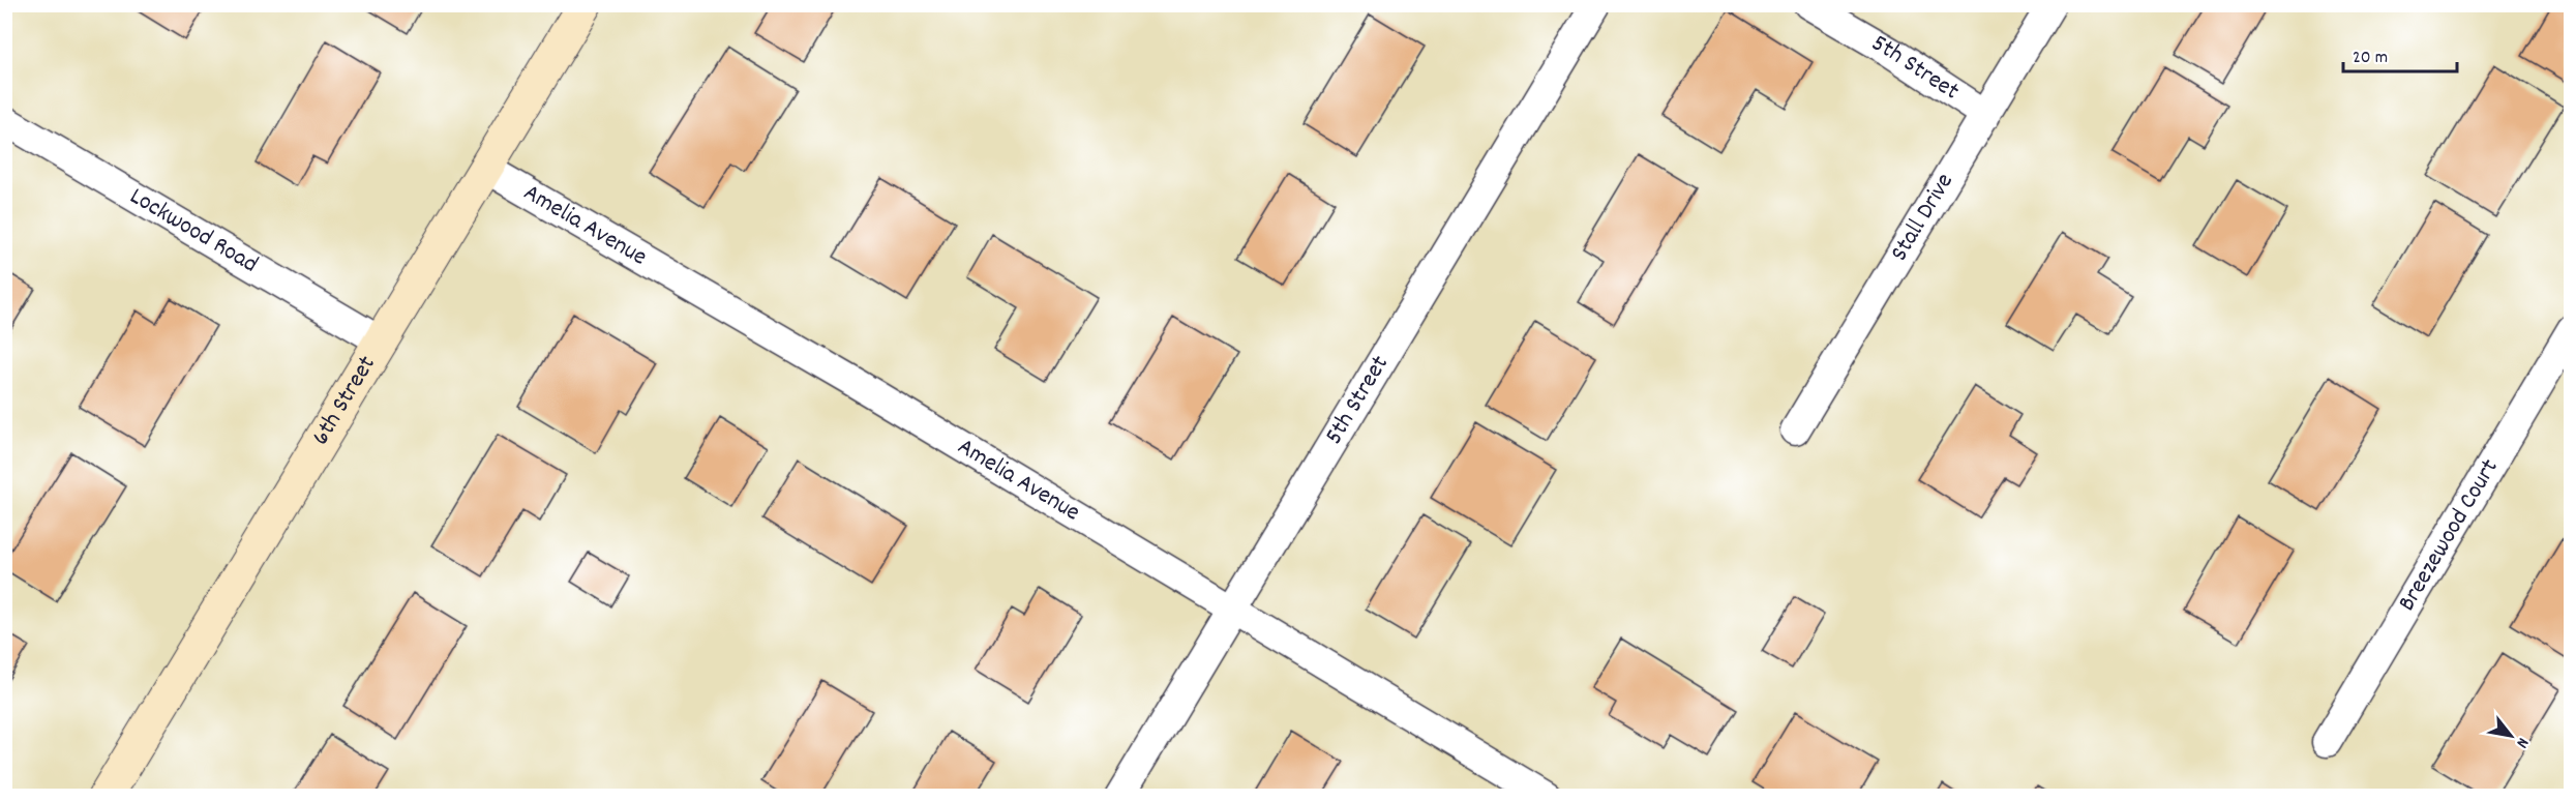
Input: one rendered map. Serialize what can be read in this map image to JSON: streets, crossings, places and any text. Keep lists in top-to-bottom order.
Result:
{
  "streets": {
    "street": [
      "5th Street",
      "Stall Drive",
      "Amelia Avenue",
      "Lockwood Road",
      "6th Street",
      "Breezewood Court"
    ]
  },
  "crossings": [
    ["5th Street", "Stall Drive"],
    ["5th Street", "Amelia Avenue"],
    ["Amelia Avenue", "6th Street"],
    ["Lockwood Road", "6th Street"]
  ],
  "scale_bar": "20 m",
  "north": "bottom right"
}
